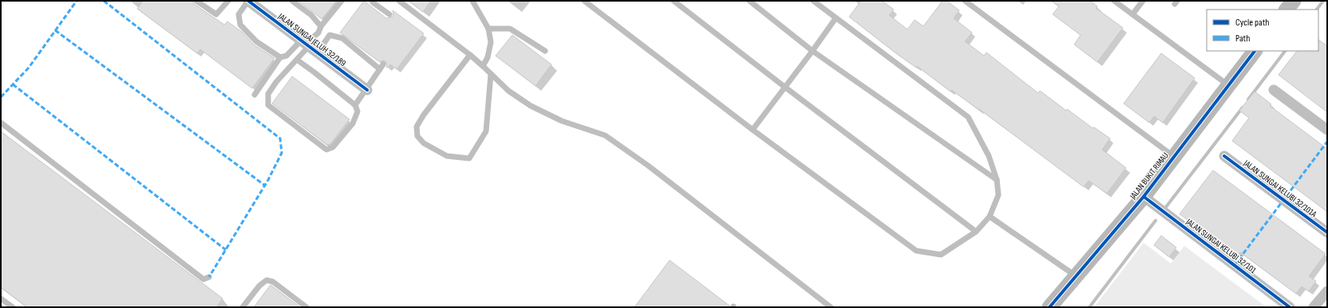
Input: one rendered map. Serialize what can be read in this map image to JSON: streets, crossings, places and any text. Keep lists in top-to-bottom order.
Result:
{
  "streets": {
    "street": [
      "JALAN SUNGAI JELUH 32/189",
      "JALAN BUKIT RIMAU",
      "JALAN SUNGAI KELUBI 32/101A",
      "JALAN SUNGAI KELUBI 32/101"
    ]
  },
  "crossings": [
    ["JALAN BUKIT RIMAU", "JALAN SUNGAI KELUBI 32/101"]
  ],
  "legend": ["Cycle path", "Path"]
}
